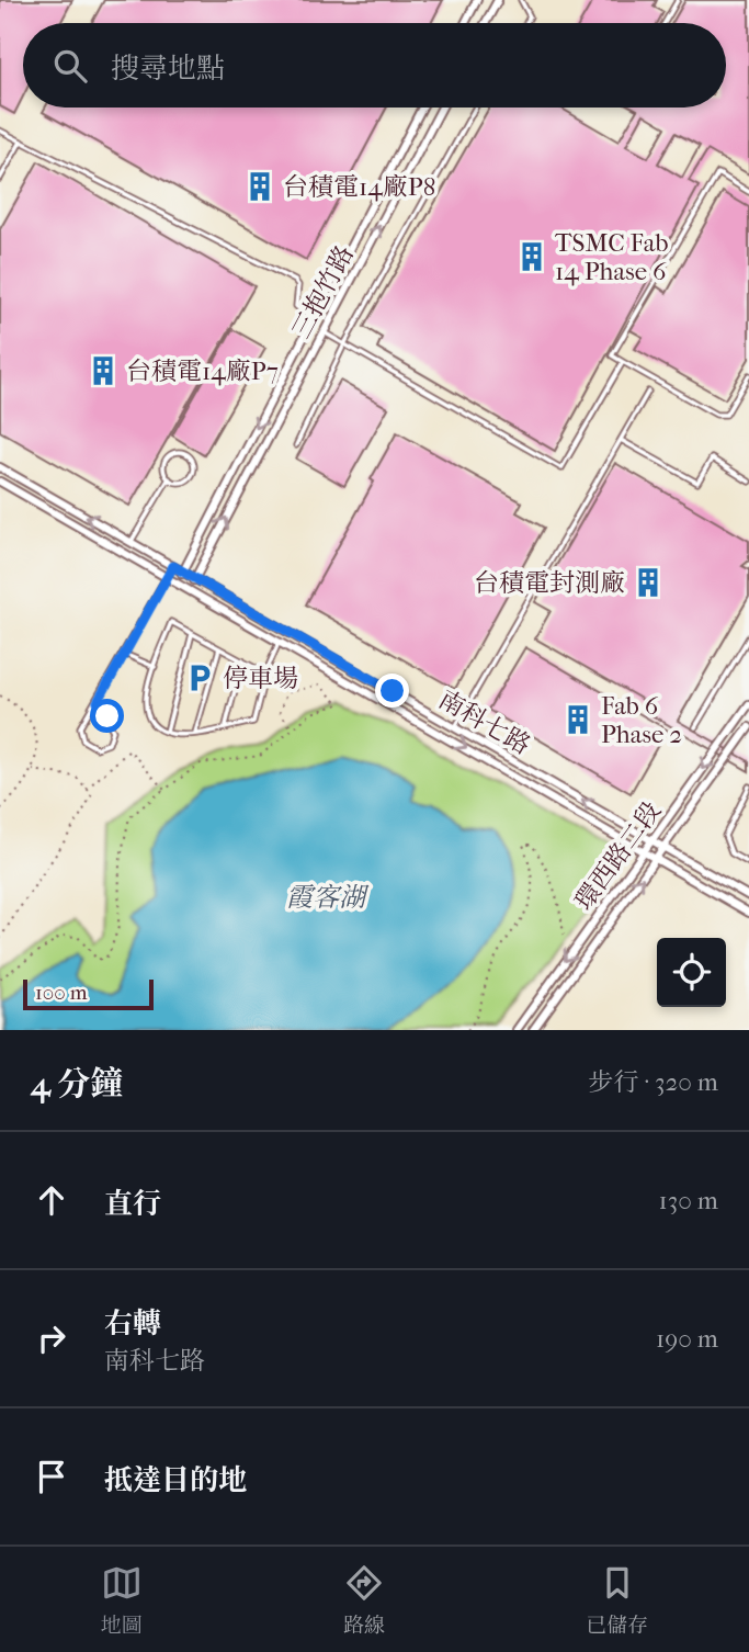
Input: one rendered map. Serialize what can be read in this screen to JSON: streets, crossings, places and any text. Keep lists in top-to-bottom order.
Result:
{
  "streets": {
    "street": ["三抱竹路", "南科七路", "環西路二段"]
  },
  "crossings": [
    ["三抱竹路", "南科七路"],
    ["南科七路", "環西路二段"]
  ],
  "water": ["霞客湖"],
  "places": {
    "building": [
      "台積電14廠P8",
      "TSMC Fab 14 Phase 6",
      "台積電14廠P7",
      "台積電封測廠",
      "Fab 6 Phase 2"
    ],
    "parking": ["停車場"]
  },
  "scale_bar": "100 m",
  "page": {
    "search": "搜尋地點",
    "scale": "100 m",
    "heading": ["4 分鐘", "步行 · 320 m"],
    "list": [
      ["直行", "130 m"],
      ["右轉", "南科七路", "190 m"],
      "抵達目的地"
    ],
    "nav": ["地圖", "路線", "已儲存"]
  }
}
